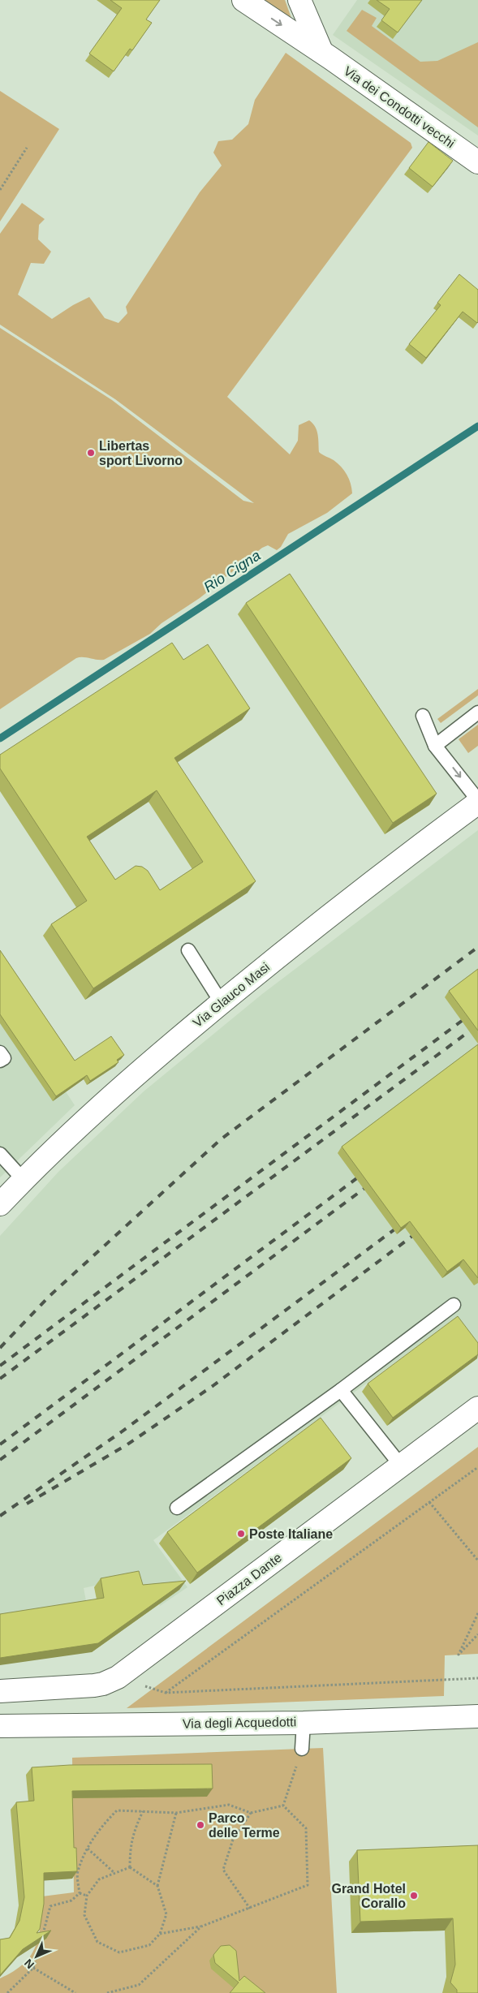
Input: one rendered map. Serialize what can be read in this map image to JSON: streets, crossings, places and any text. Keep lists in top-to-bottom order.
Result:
{
  "streets": {
    "street": [
      "Via dei Condotti vecchi",
      "Via Glauco Masi",
      "Piazza Dante",
      "Via degli Acquedotti"
    ]
  },
  "water": ["Rio Cigna"],
  "places": [
    "Libertas sport Livorno",
    "Poste Italiane",
    "Parco delle Terme",
    "Grand Hotel Corallo"
  ],
  "north": "bottom left"
}
